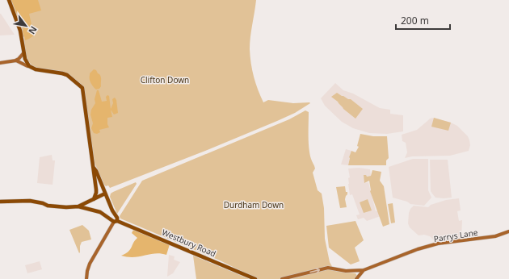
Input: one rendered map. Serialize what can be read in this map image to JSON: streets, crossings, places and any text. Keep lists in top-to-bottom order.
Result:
{
  "streets": {
    "main road": ["Parrys Lane", "Westbury Road"]
  },
  "one_way": ["Parrys Lane"],
  "parks": ["Clifton Down", "Durdham Down"],
  "scale_bar": "200 m",
  "north": "bottom right"
}
